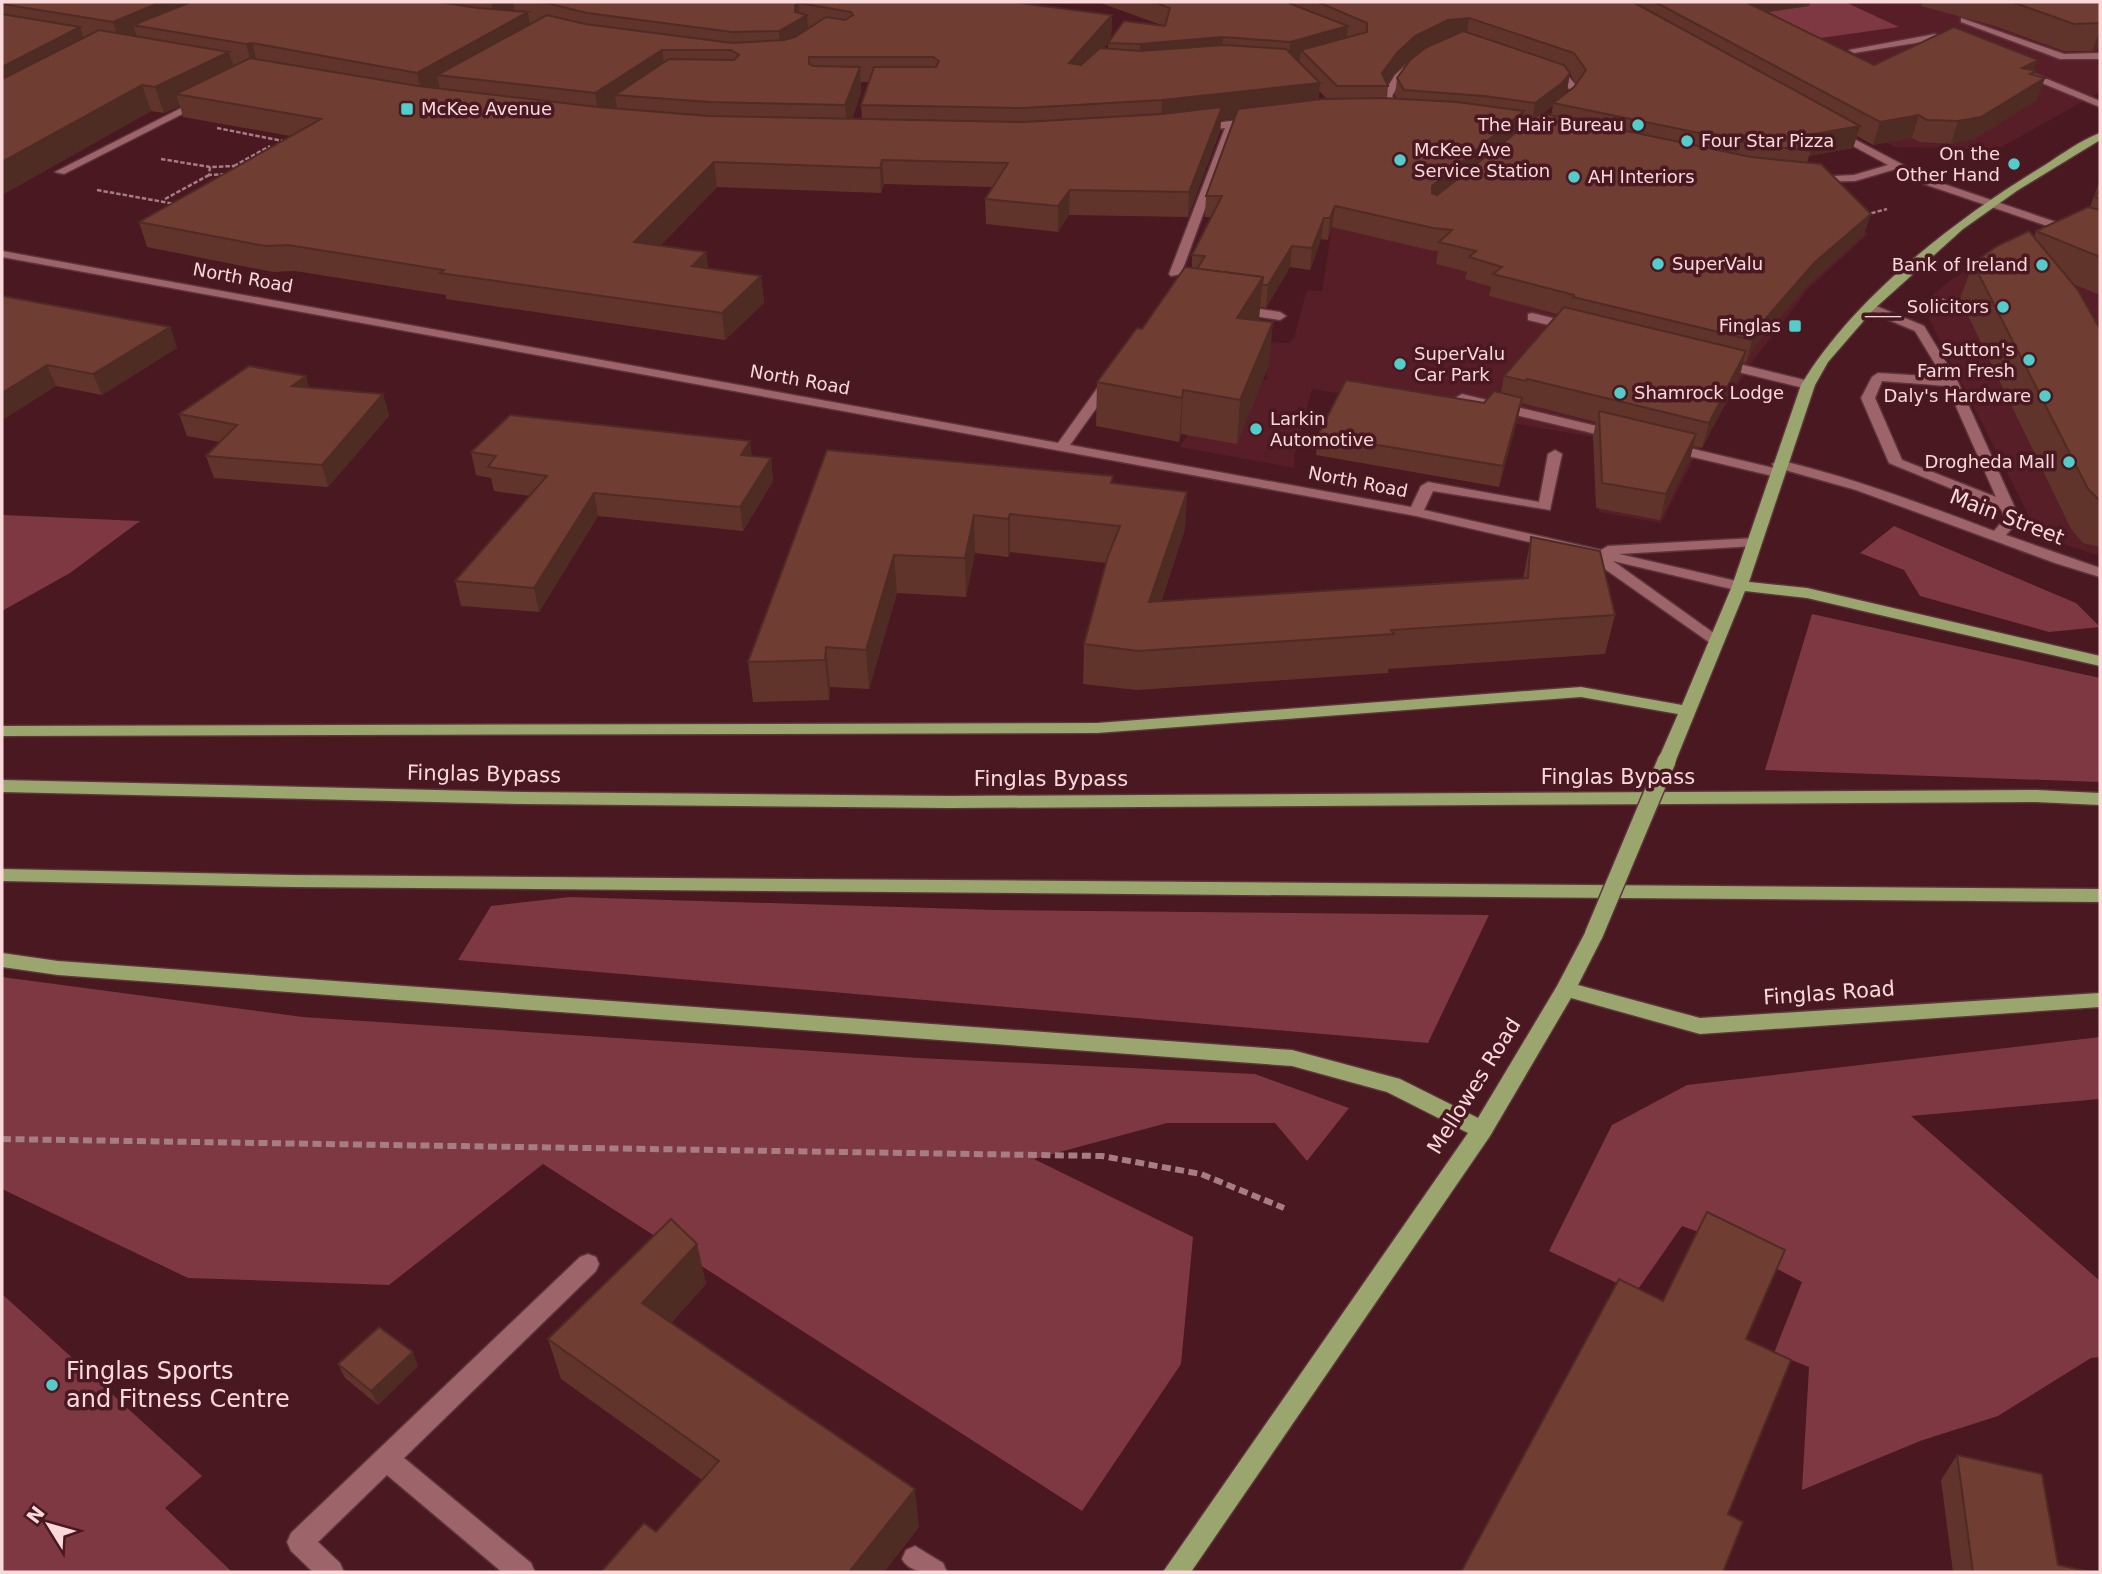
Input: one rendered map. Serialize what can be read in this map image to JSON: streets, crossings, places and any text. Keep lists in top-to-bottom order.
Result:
{
  "streets": {
    "main road": ["Finglas Bypass", "Finglas Road", "Mellowes Road"],
    "street": ["North Road", "Main Street"]
  },
  "crossings": [
    ["North Road", "Mellowes Road"],
    ["Main Street", "Mellowes Road"],
    ["Finglas Road", "Mellowes Road"]
  ],
  "places": {
    "transit": ["McKee Avenue", "Finglas"],
    "other": [
      "The Hair Bureau",
      "Four Star Pizza",
      "McKee Ave Service Station",
      "On the Other Hand",
      "AH Interiors",
      "SuperValu",
      "Bank of Ireland",
      "____ Solicitors",
      "Sutton's Farm Fresh",
      "SuperValu Car Park",
      "Shamrock Lodge",
      "Daly's Hardware",
      "Larkin Automotive",
      "Drogheda Mall",
      "Finglas Sports and Fitness Centre"
    ]
  },
  "north": "top left"
}
